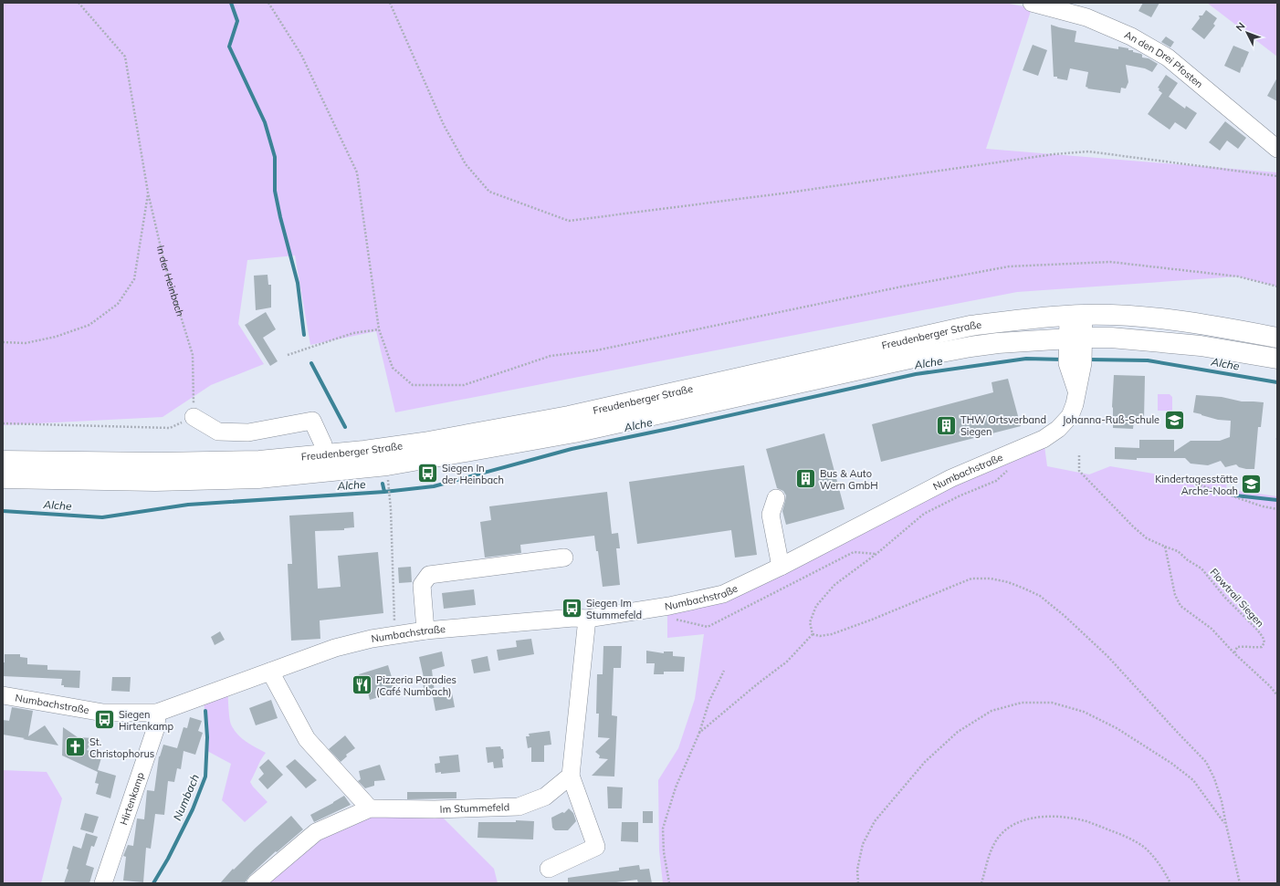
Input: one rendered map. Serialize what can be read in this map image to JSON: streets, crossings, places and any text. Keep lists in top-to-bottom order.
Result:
{
  "streets": {
    "main road": ["Freudenberger Straße"],
    "street": [
      "An den Drei Pfosten",
      "Numbachstraße",
      "Hirtenkamp",
      "Im Stummefeld"
    ],
    "path": ["In der Heinbach", "Flowtrail Siegen"]
  },
  "crossings": [
    ["Freudenberger Straße", "Numbachstraße"],
    ["Numbachstraße", "Hirtenkamp"]
  ],
  "water": ["Alche", "Numbach"],
  "places": {
    "school or university": ["Johanna-Ruß-Schule", "Kindertagesstätte Arche-Noah"],
    "building": ["THW Ortsverband Siegen", "Bus & Auto Wern GmbH"],
    "bus stop": ["Siegen In der Heinbach", "Siegen Im Stummefeld", "Siegen Hirtenkamp"],
    "restaurant": ["Pizzeria Paradies (Café Numbach)"],
    "church": ["St. Christophorus"]
  },
  "north": "top left"
}
